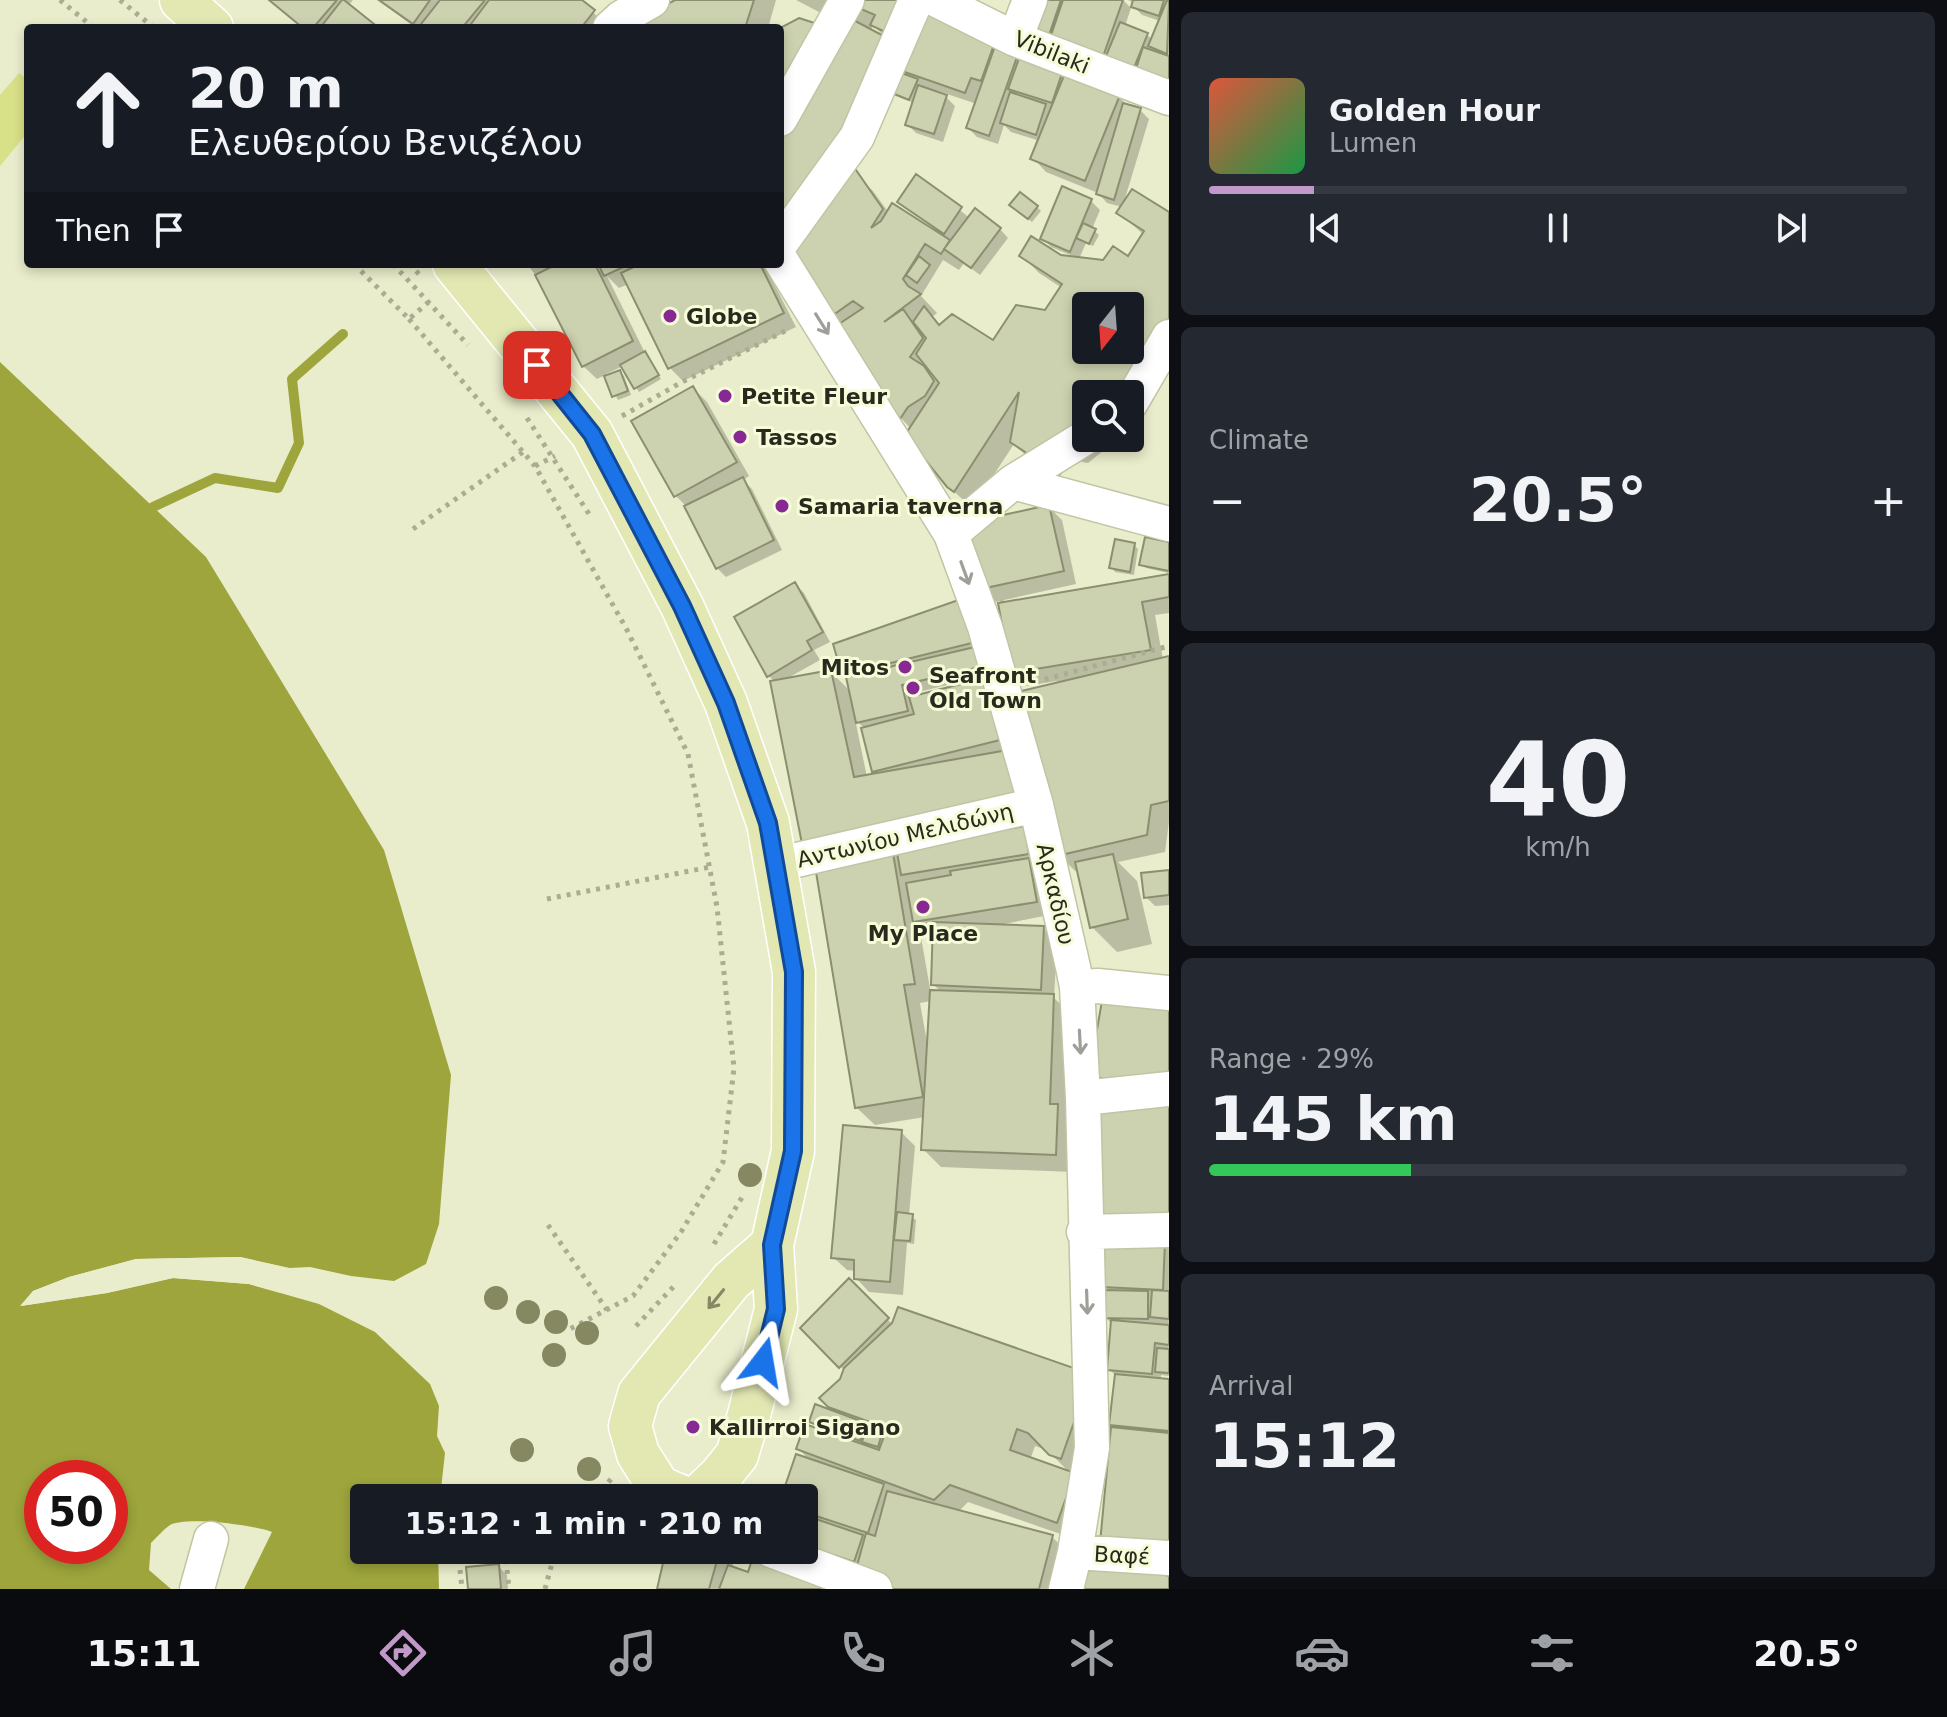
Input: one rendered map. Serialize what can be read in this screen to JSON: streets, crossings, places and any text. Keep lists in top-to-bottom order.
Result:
{
  "streets": {
    "street": [
      "Vibilaki",
      "Αντωνίου Μελιδώνη",
      "Αρκαδίου",
      "Βαφέ"
    ]
  },
  "crossings": [
    ["Αντωνίου Μελιδώνη", "Αρκαδίου"],
    ["Αρκαδίου", "Βαφέ"]
  ],
  "one_way": ["Αρκαδίου"],
  "places": [
    "Globe",
    "Petite Fleur",
    "Tassos",
    "Samaria taverna",
    "Mitos",
    "Seafront Old Town",
    "My Place",
    "Kallirroi Sigano"
  ],
  "north": "bottom",
  "page": {
    "turn": ["20 m", "Ελευθερίου Βενιζέλου"],
    "song": ["Golden Hour", "Lumen"],
    "then": "Then",
    "tile": [
      "Climate",
      ["40", "km/h"],
      ["Range · 29%", "145 km"],
      ["Arrival", "15:12"]
    ],
    "heat": ["−", "20.5°", "+"],
    "limit": "50",
    "trip": "15:12 · 1 min · 210 m",
    "tabs": ["15:11", "20.5°"]
  }
}
